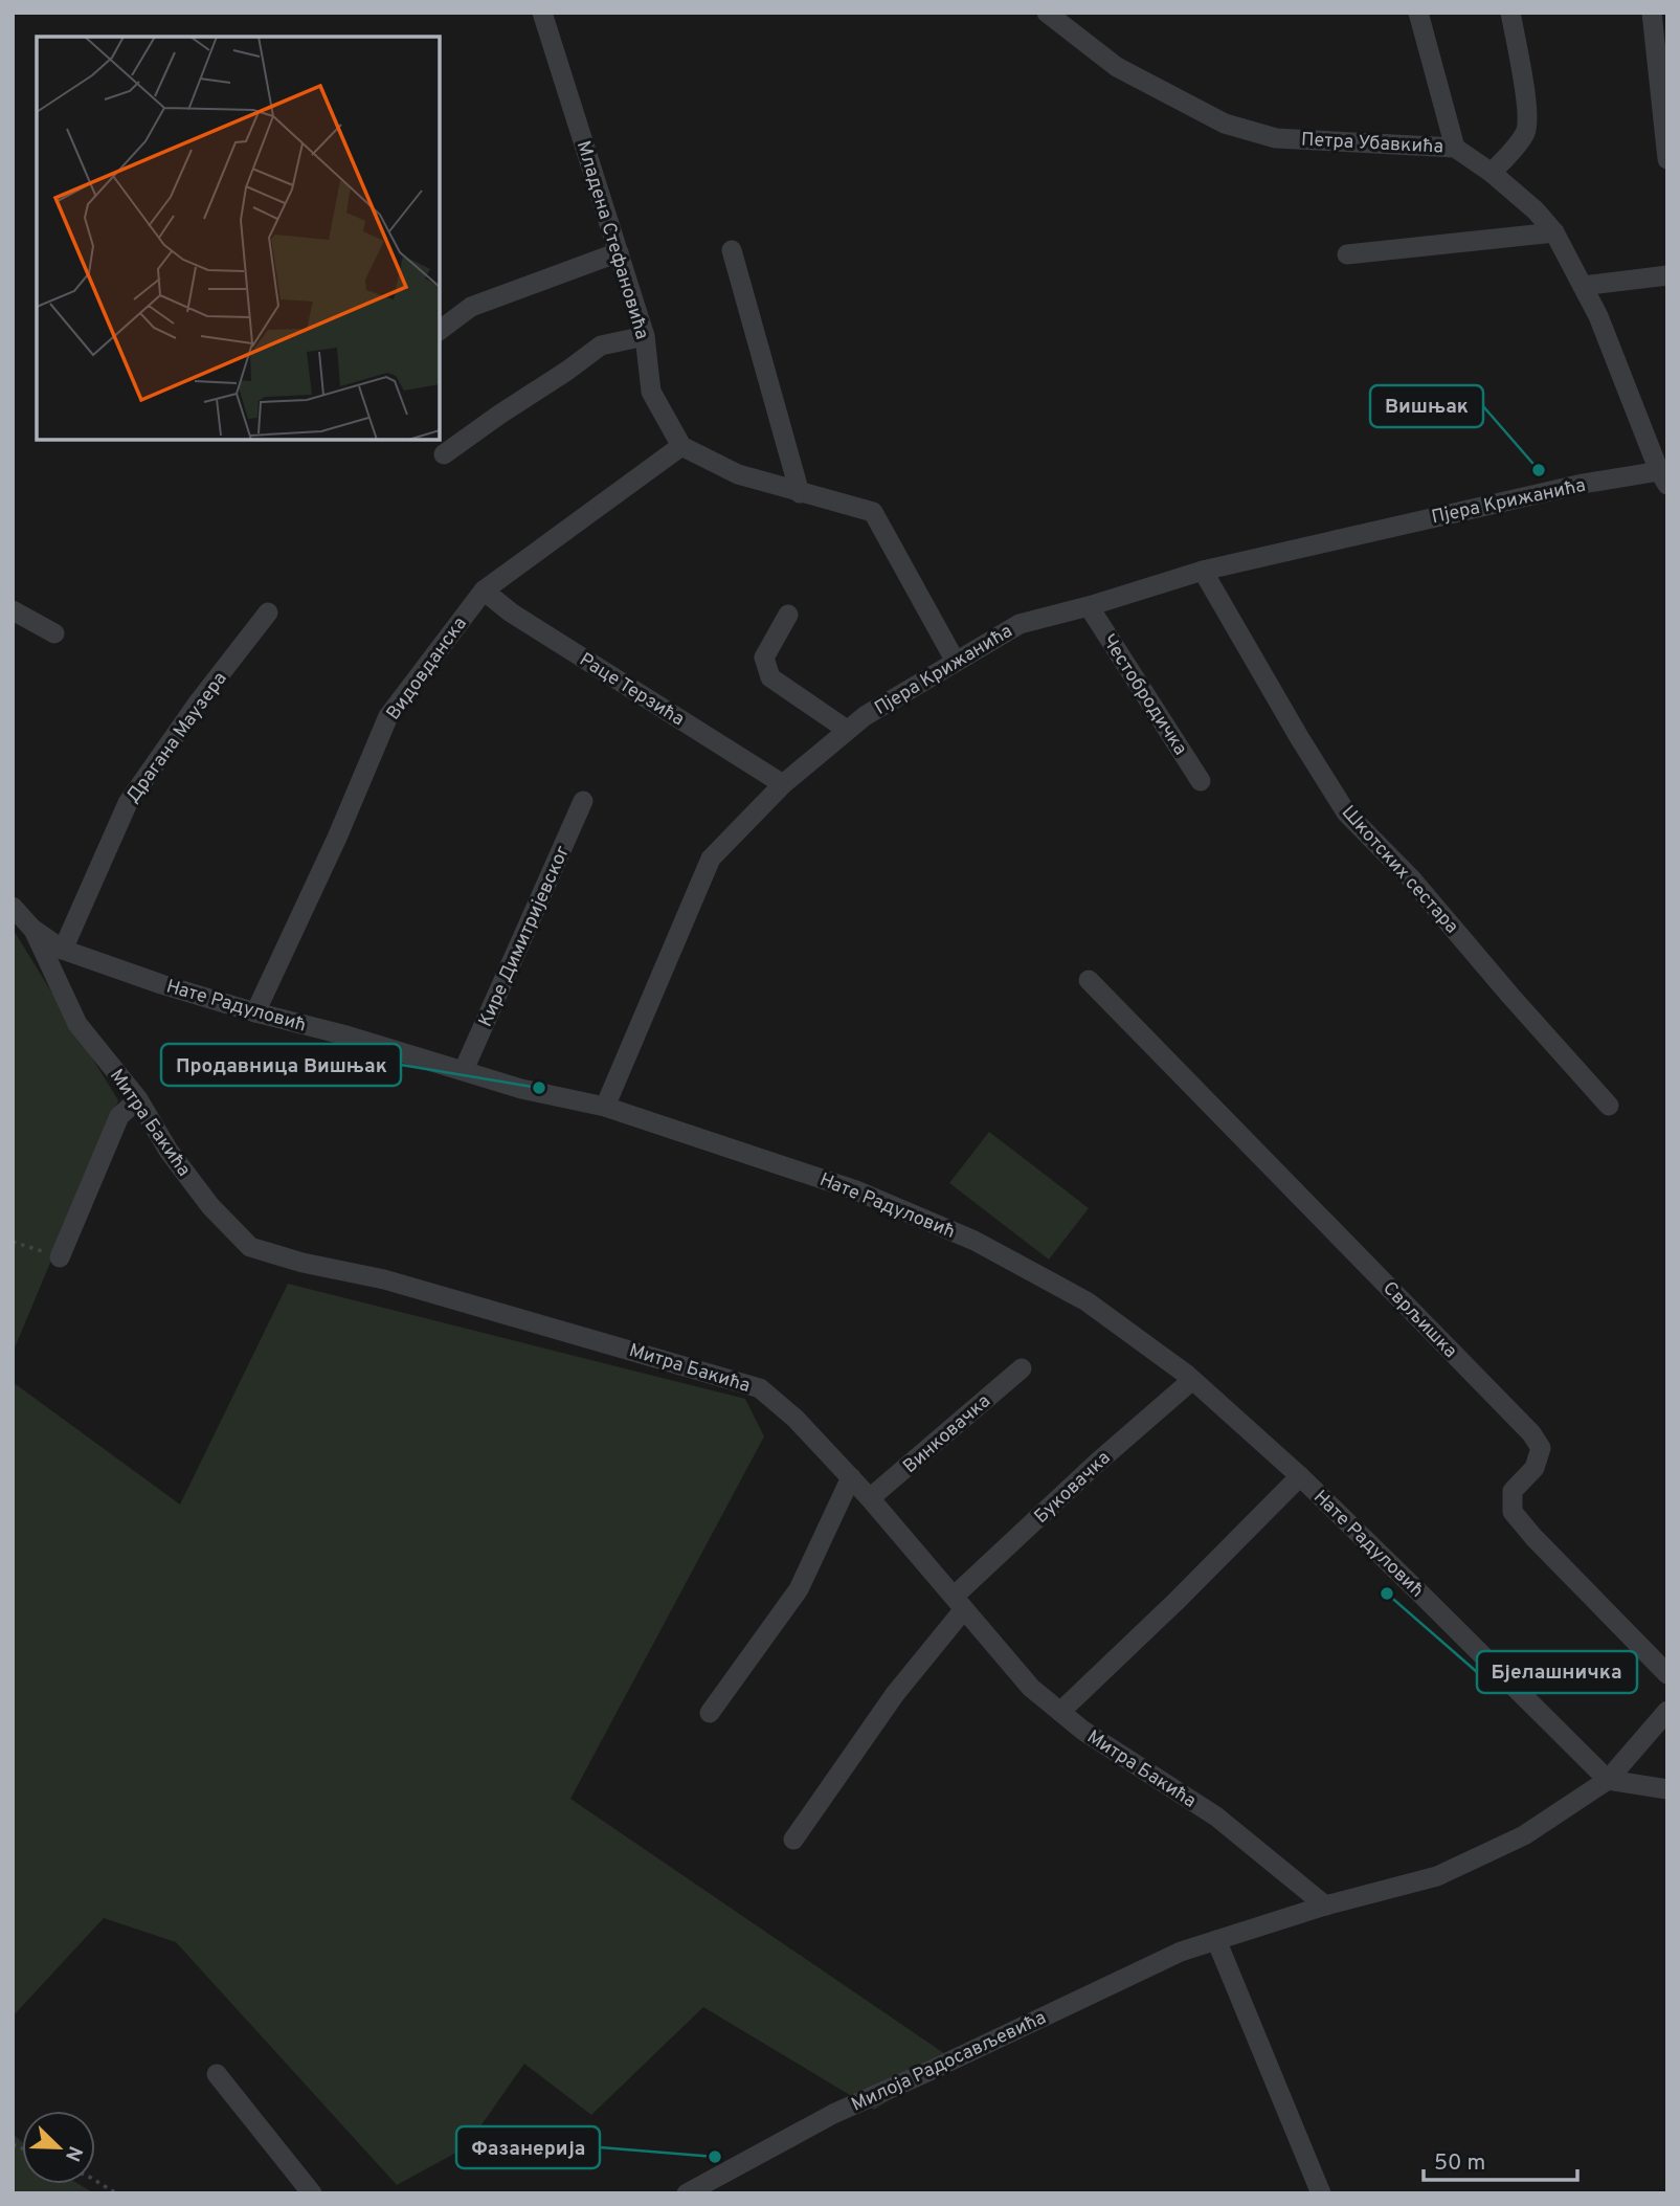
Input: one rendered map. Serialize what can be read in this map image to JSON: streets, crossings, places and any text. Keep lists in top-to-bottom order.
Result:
{
  "streets": {
    "street": [
      "Петра Убавкића",
      "Младена Стефановића",
      "Пјера Крижанића",
      "Видовданска",
      "Раце Терзића",
      "Честобродичка",
      "Драгана Маузера",
      "Шкотских сестара",
      "Кире Димитријевског",
      "Нате Радуловић",
      "Митра Бакића",
      "Сврљишка",
      "Винковачка",
      "Буковачка",
      "Милоја Радосављевића"
    ]
  },
  "crossings": [
    ["Петра Убавкића", "Пјера Крижанића"],
    ["Младена Стефановића", "Видовданска"],
    ["Пјера Крижанића", "Раце Терзића"],
    ["Пјера Крижанића", "Честобродичка"],
    ["Пјера Крижанића", "Шкотских сестара"],
    ["Пјера Крижанића", "Нате Радуловић"],
    ["Видовданска", "Раце Терзића"],
    ["Видовданска", "Нате Радуловић"],
    ["Драгана Маузера", "Нате Радуловић"],
    ["Кире Димитријевског", "Нате Радуловић"],
    ["Нате Радуловић", "Митра Бакића"],
    ["Нате Радуловић", "Буковачка"],
    ["Нате Радуловић", "Милоја Радосављевића"],
    ["Митра Бакића", "Винковачка"],
    ["Митра Бакића", "Буковачка"],
    ["Митра Бакића", "Милоја Радосављевића"]
  ],
  "places": [
    "Вишњак",
    "Продавница Вишњак",
    "Бјелашничка",
    "Фазанерија"
  ],
  "scale_bar": "50 m",
  "north": "bottom right"
}
